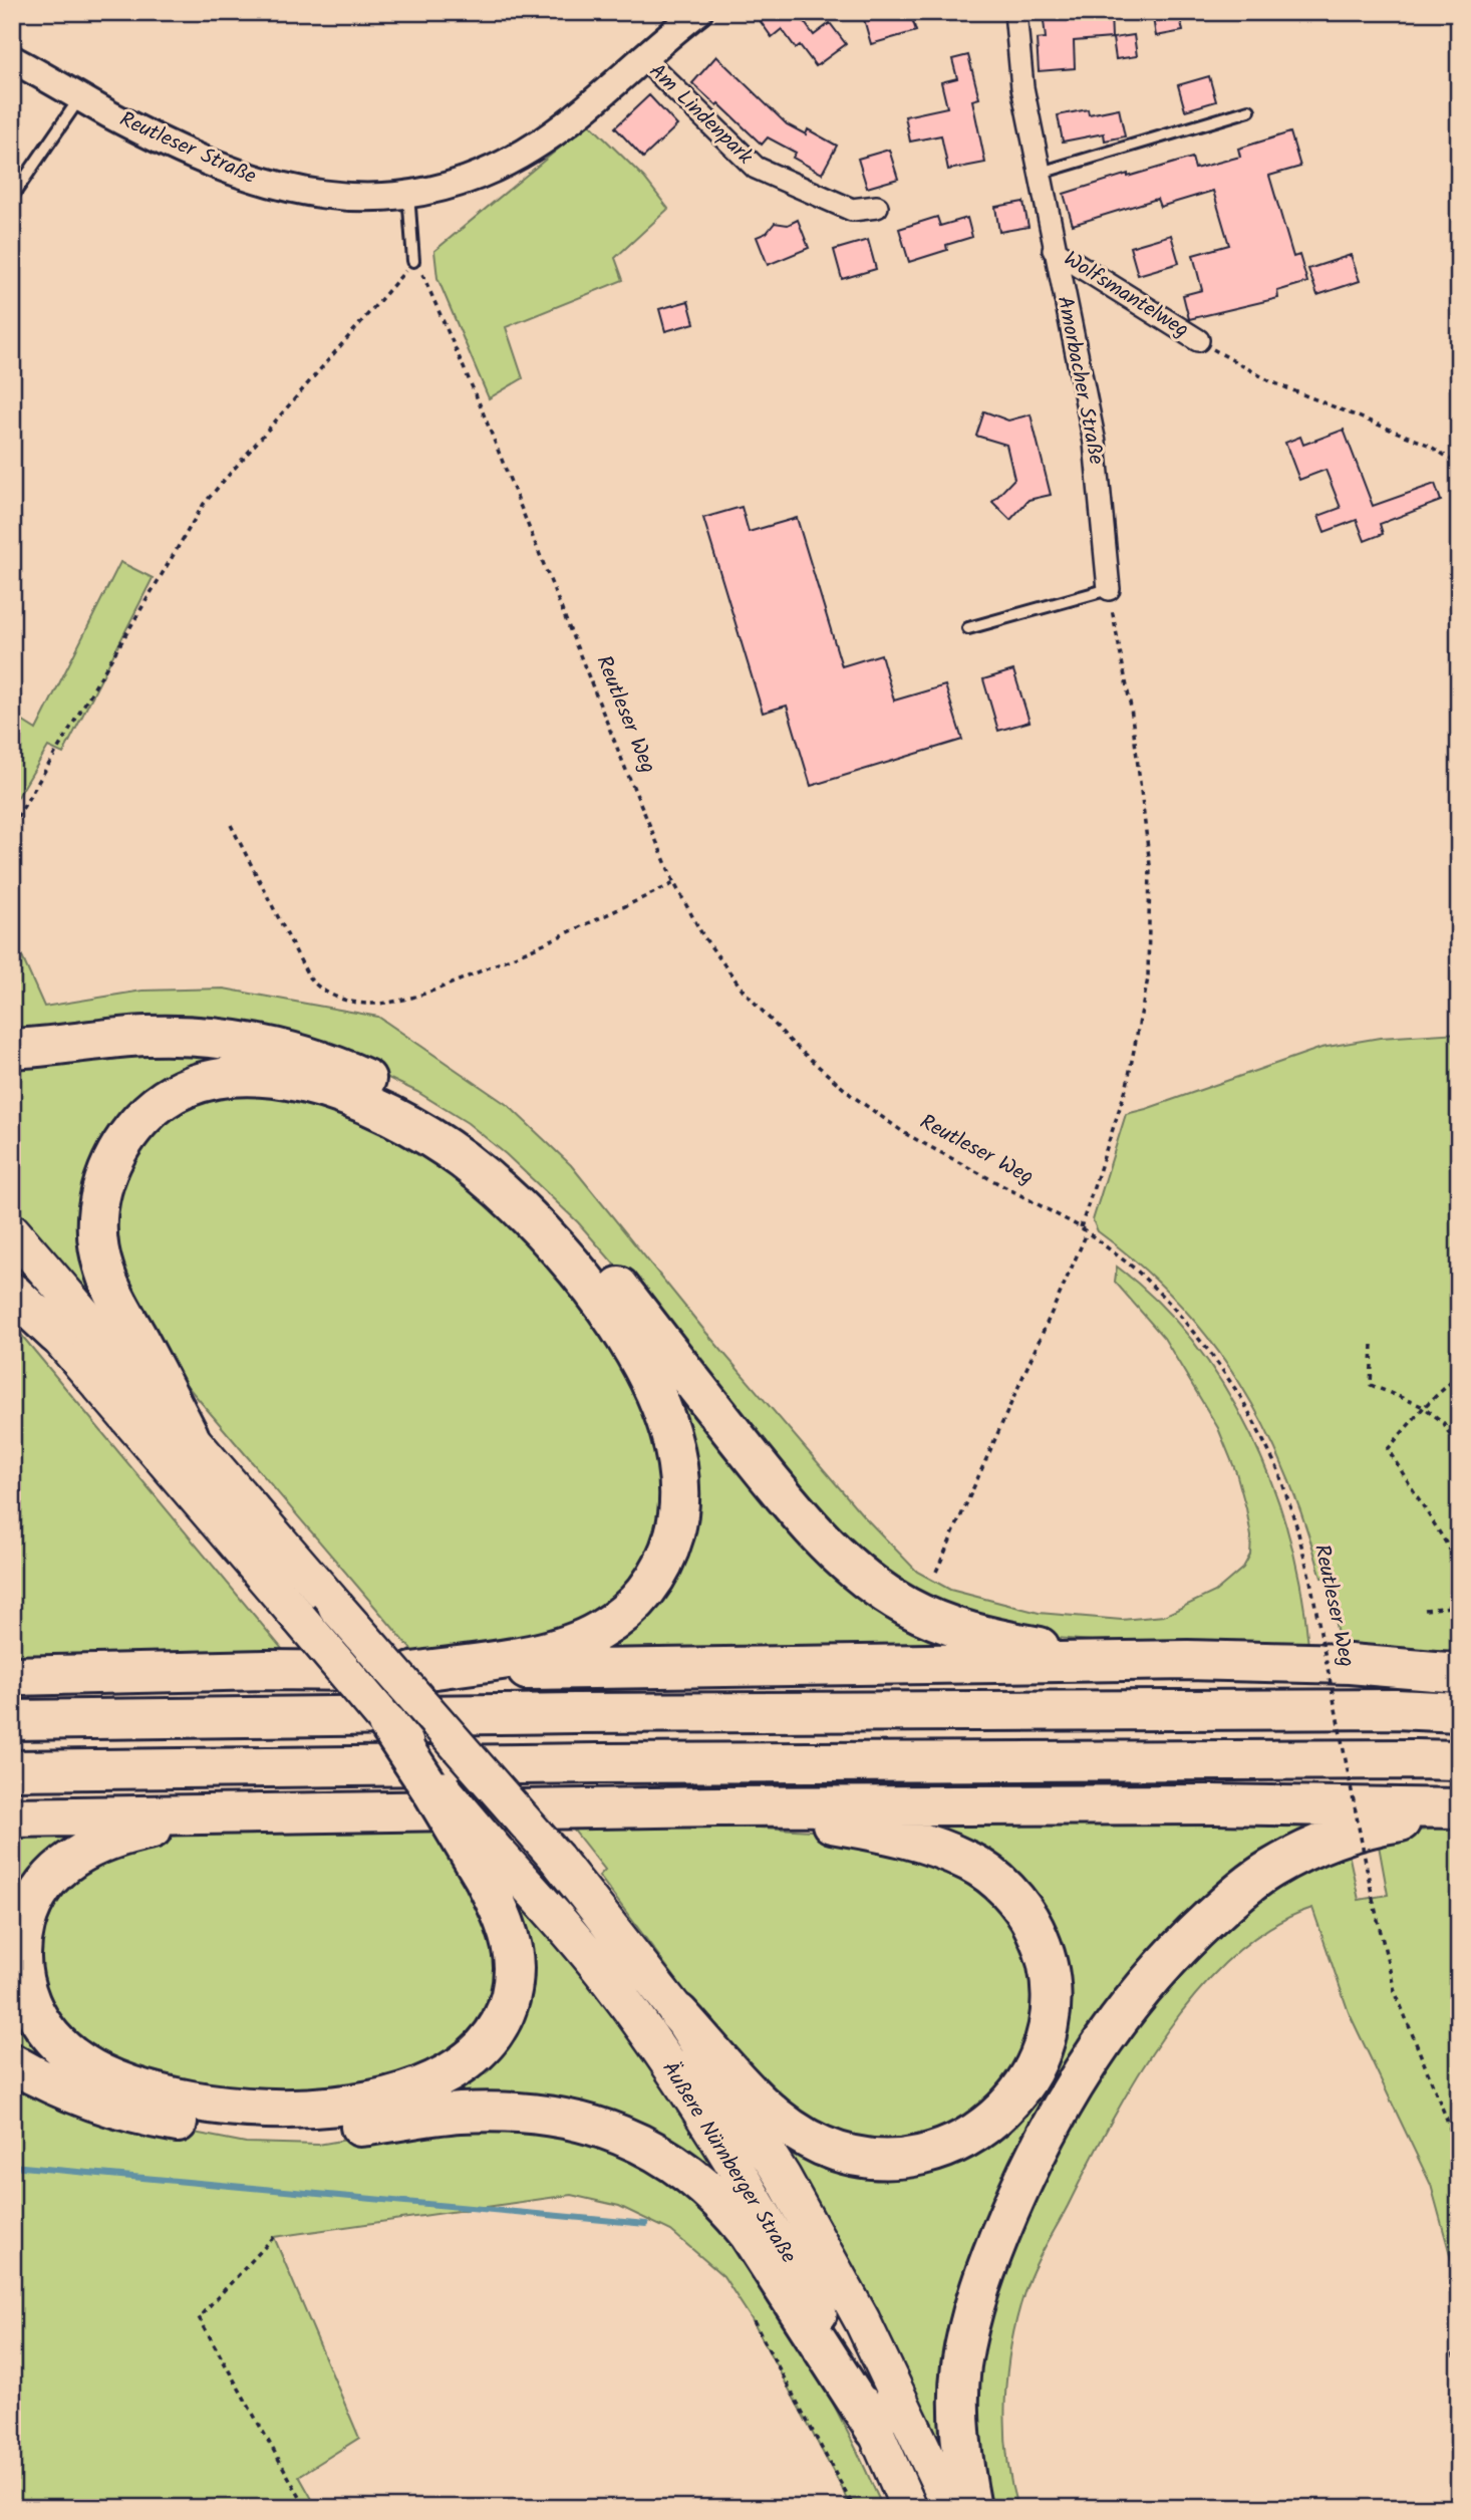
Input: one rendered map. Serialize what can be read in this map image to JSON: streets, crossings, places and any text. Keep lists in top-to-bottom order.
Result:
{
  "streets": {
    "highway": ["Äußere Nürnberger Straße"],
    "street": [
      "Am Lindenpark",
      "Reutleser Straße",
      "Wolfsmantelweg",
      "Amorbacher Straße"
    ],
    "path": ["Reutleser Weg"]
  },
  "crossings": [
    ["Am Lindenpark", "Reutleser Straße"],
    ["Wolfsmantelweg", "Amorbacher Straße"]
  ]
}
